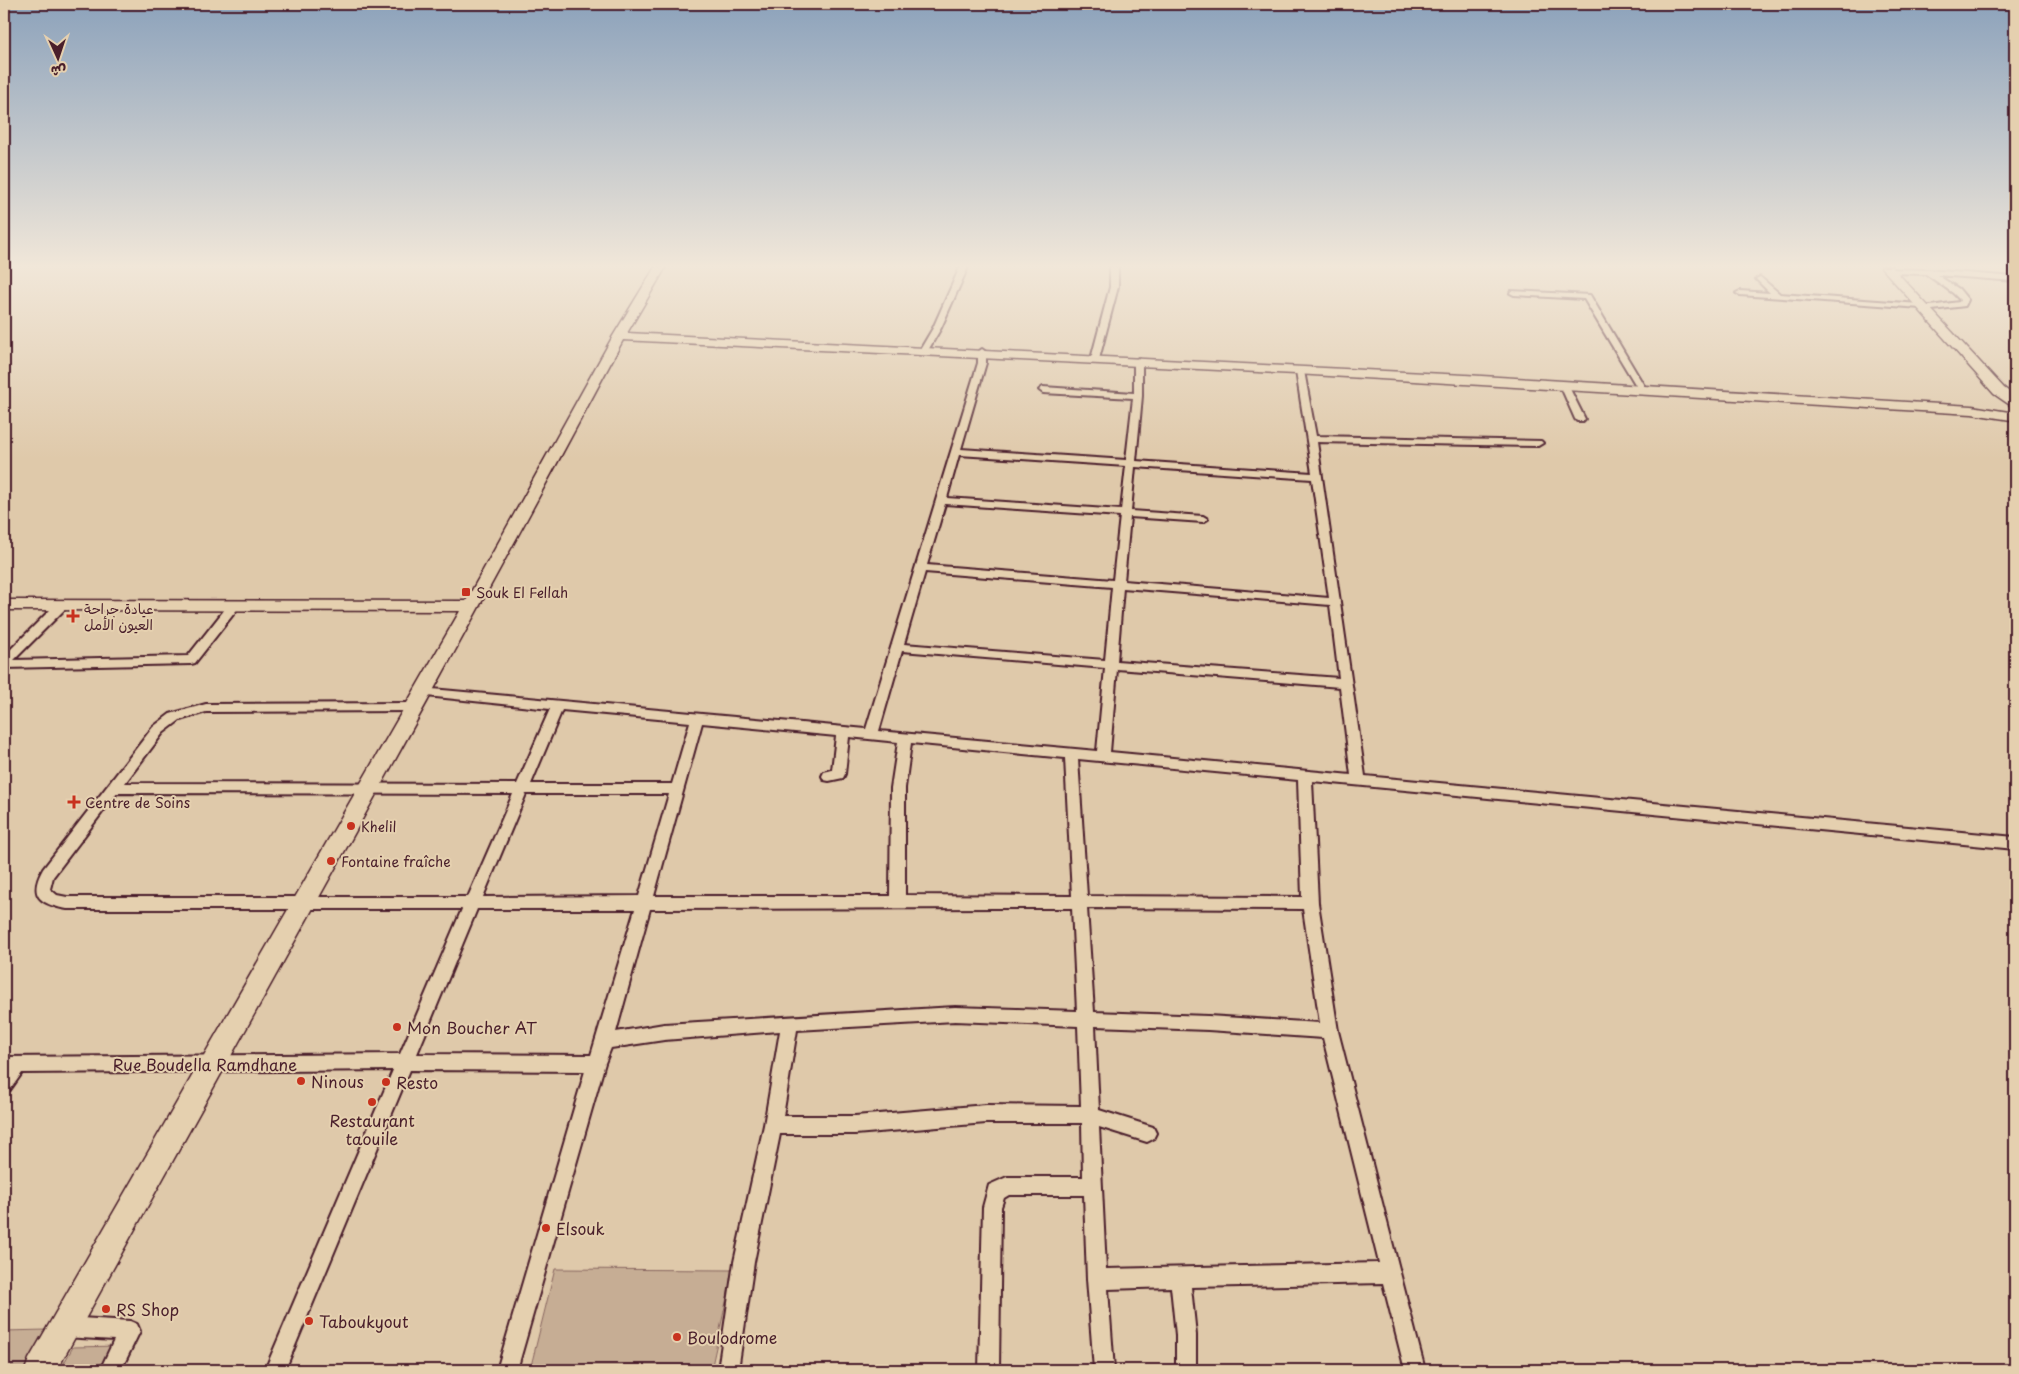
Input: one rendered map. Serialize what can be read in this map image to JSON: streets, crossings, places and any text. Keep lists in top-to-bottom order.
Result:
{
  "streets": {
    "street": ["Rue Boudella Ramdhane"]
  },
  "places": {
    "transit": ["Souk El Fellah"],
    "health": ["عيادة جراحة العيون الأمل", "Centre de Soins"],
    "other": [
      "Khelil",
      "Fontaine fraîche",
      "Mon Boucher AT",
      "Ninous",
      "Resto",
      "Restaurant taouile",
      "Elsouk",
      "RS Shop",
      "Taboukyout",
      "Boulodrome"
    ]
  },
  "north": "bottom"
}
